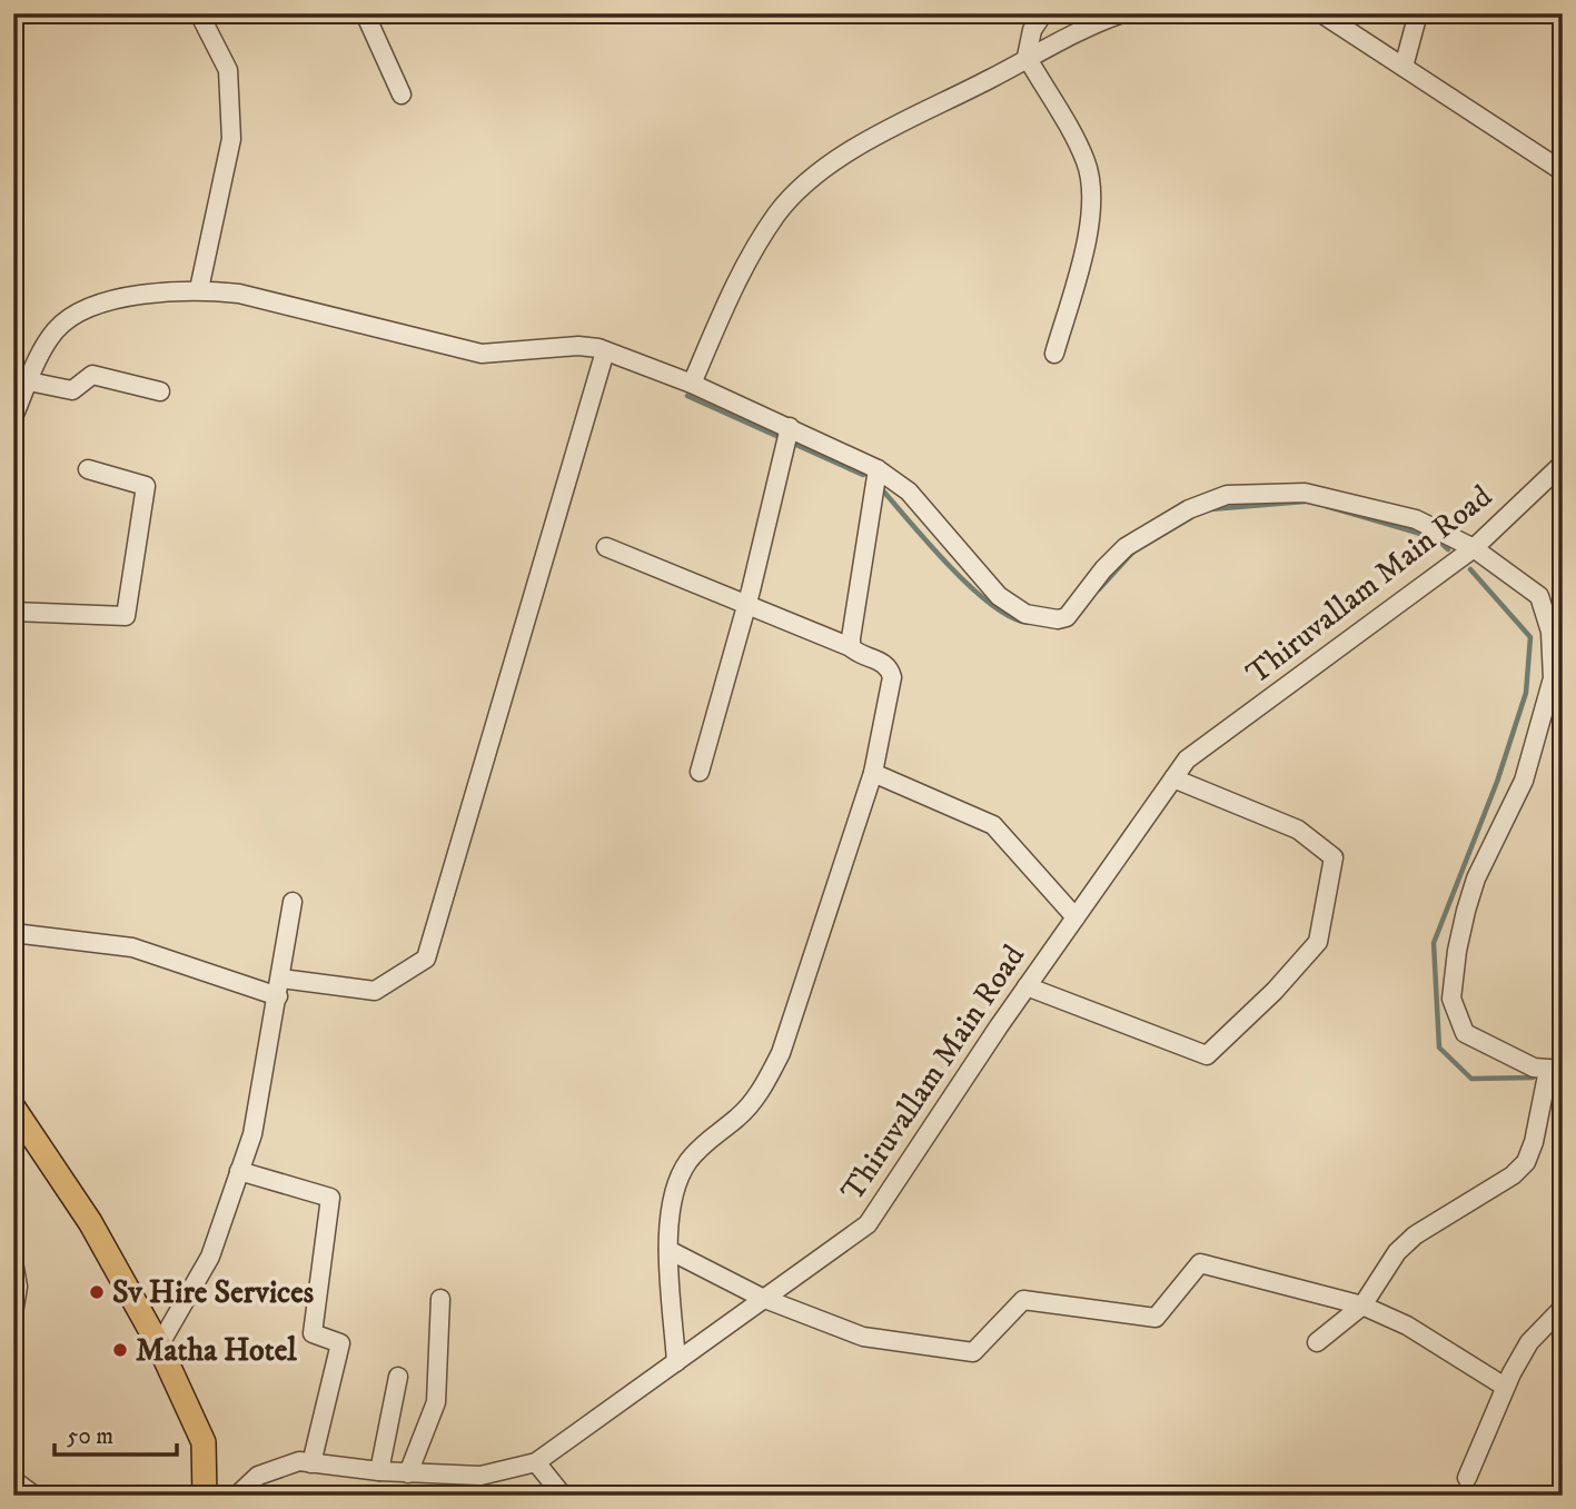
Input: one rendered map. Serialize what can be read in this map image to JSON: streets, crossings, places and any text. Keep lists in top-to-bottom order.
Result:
{
  "streets": {
    "street": ["Thiruvallam Main Road"]
  },
  "places": ["Sv Hire Services", "Matha Hotel"],
  "scale_bar": "50 m"
}
